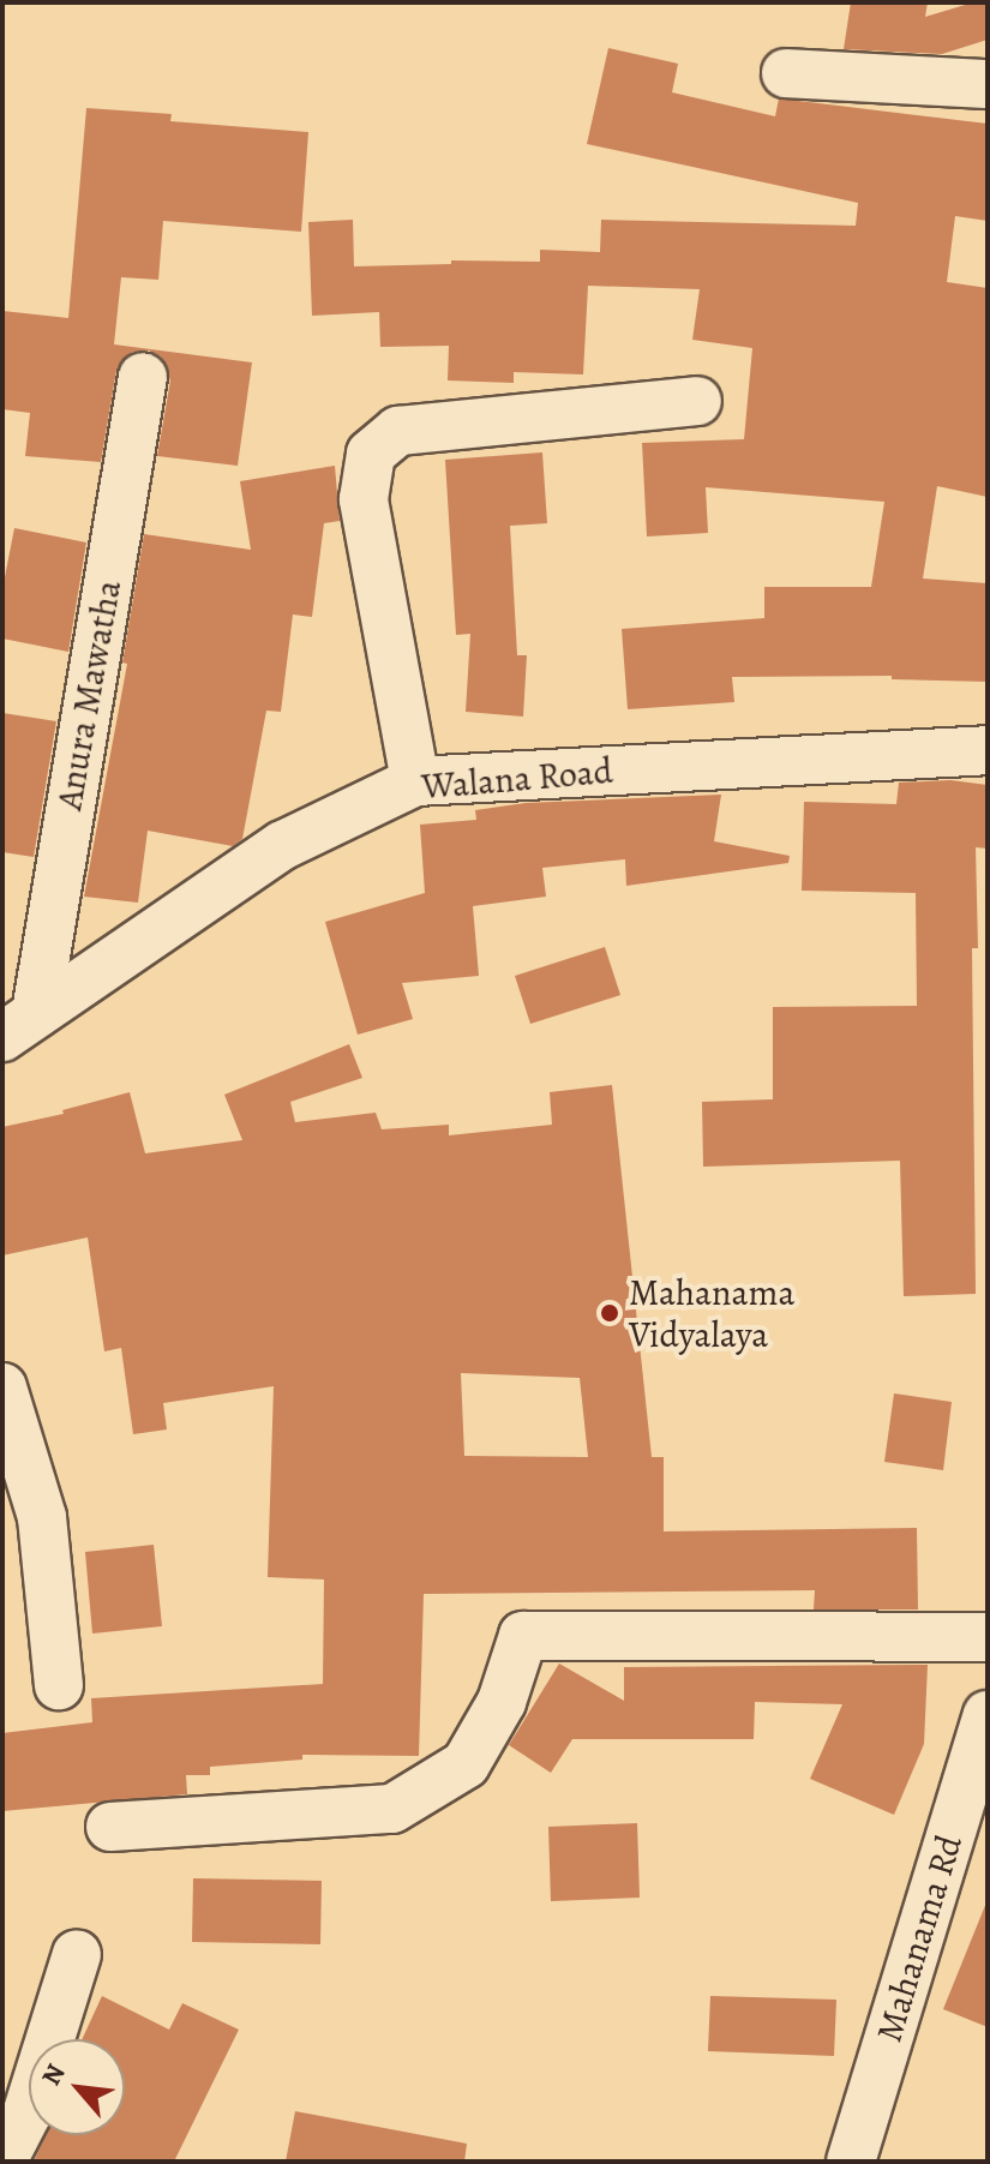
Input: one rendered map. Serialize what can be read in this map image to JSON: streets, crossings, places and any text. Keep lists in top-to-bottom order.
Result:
{
  "streets": {
    "street": ["Anura Mawatha", "Walana Road", "Mahanama Rd"]
  },
  "crossings": [
    ["Anura Mawatha", "Walana Road"]
  ],
  "places": ["Mahanama Vidyalaya"],
  "north": "top left"
}
